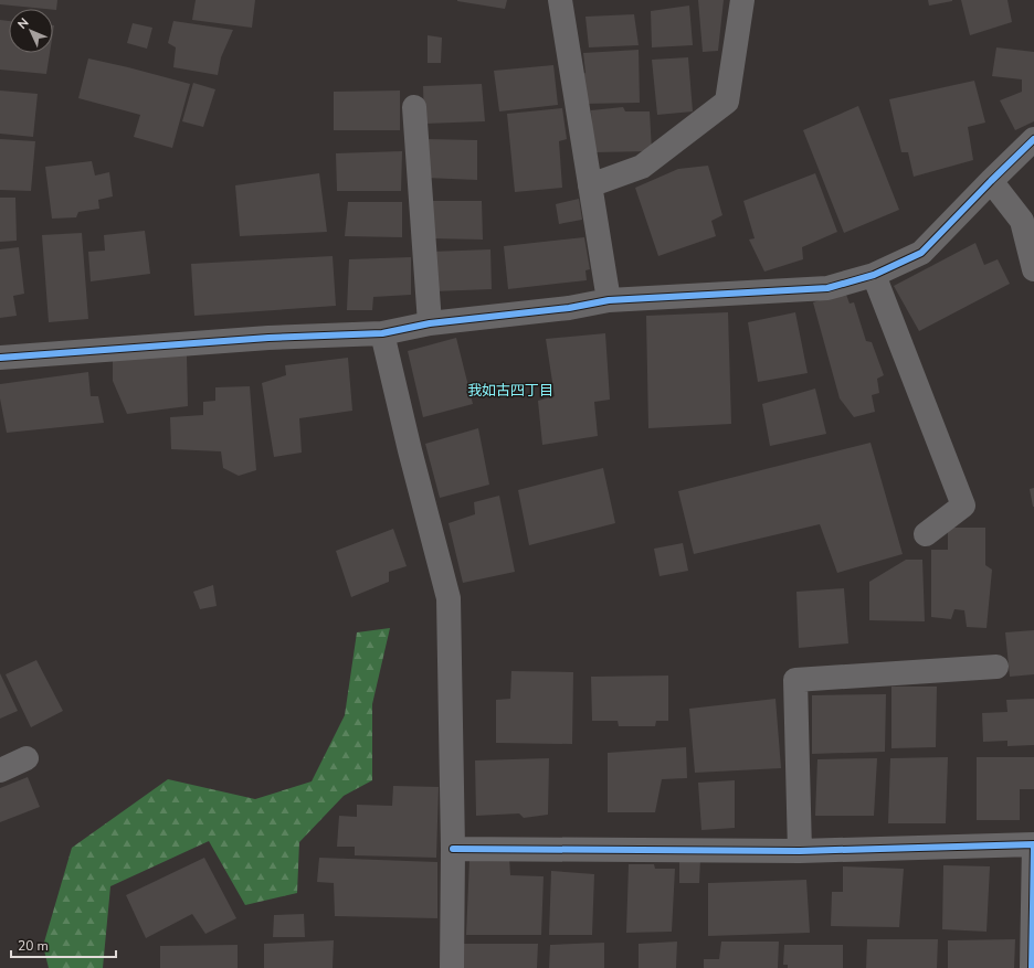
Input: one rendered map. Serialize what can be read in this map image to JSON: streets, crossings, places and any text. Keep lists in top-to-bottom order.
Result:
{
  "districts": ["我如古四丁目"],
  "scale_bar": "20 m",
  "north": "top left"
}
